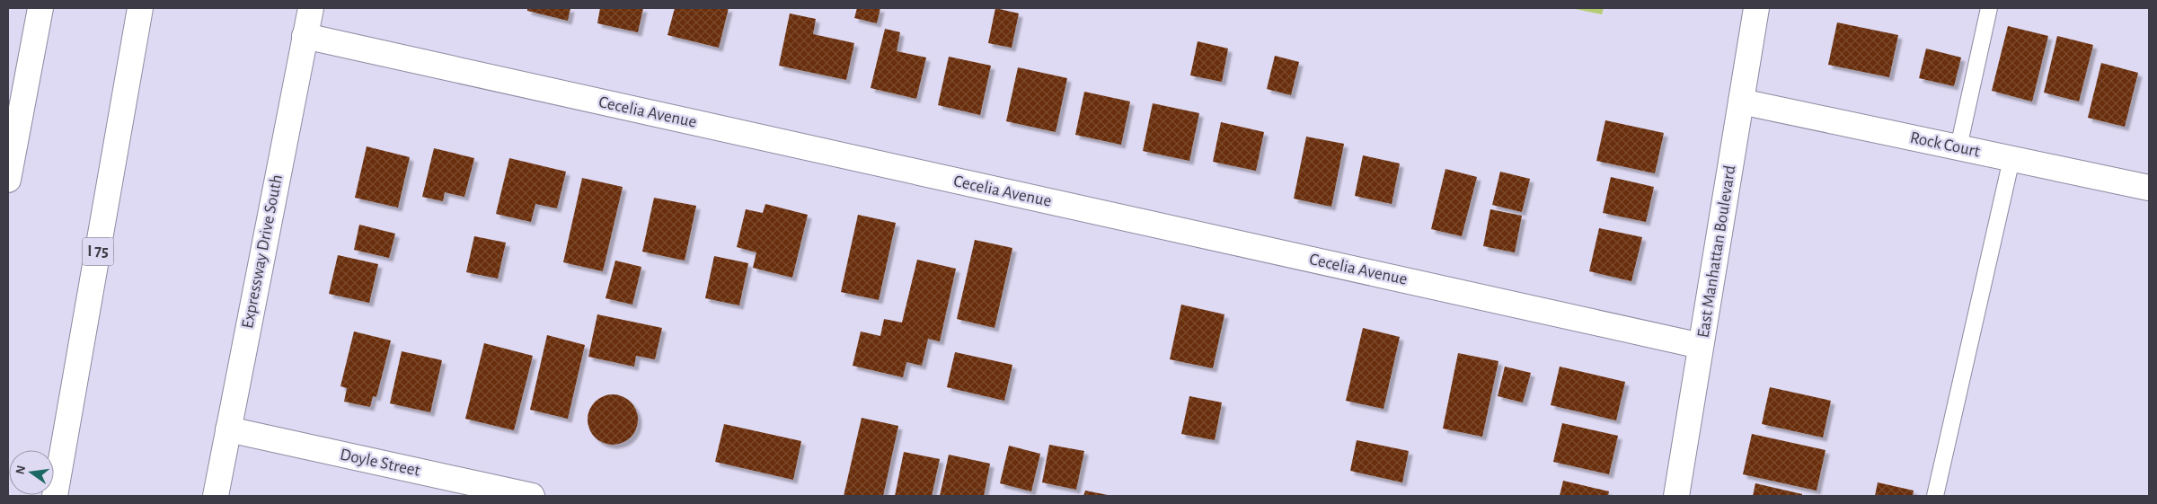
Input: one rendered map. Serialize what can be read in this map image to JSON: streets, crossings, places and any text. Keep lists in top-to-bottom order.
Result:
{
  "streets": {
    "main road": [
      "Cecelia Avenue",
      "Rock Court",
      "I 75",
      "Expressway Drive South",
      "East Manhattan Boulevard",
      "Doyle Street"
    ]
  },
  "crossings": [
    ["Cecelia Avenue", "Expressway Drive South"],
    ["Cecelia Avenue", "East Manhattan Boulevard"],
    ["Rock Court", "East Manhattan Boulevard"],
    ["Expressway Drive South", "Doyle Street"]
  ],
  "north": "left"
}
